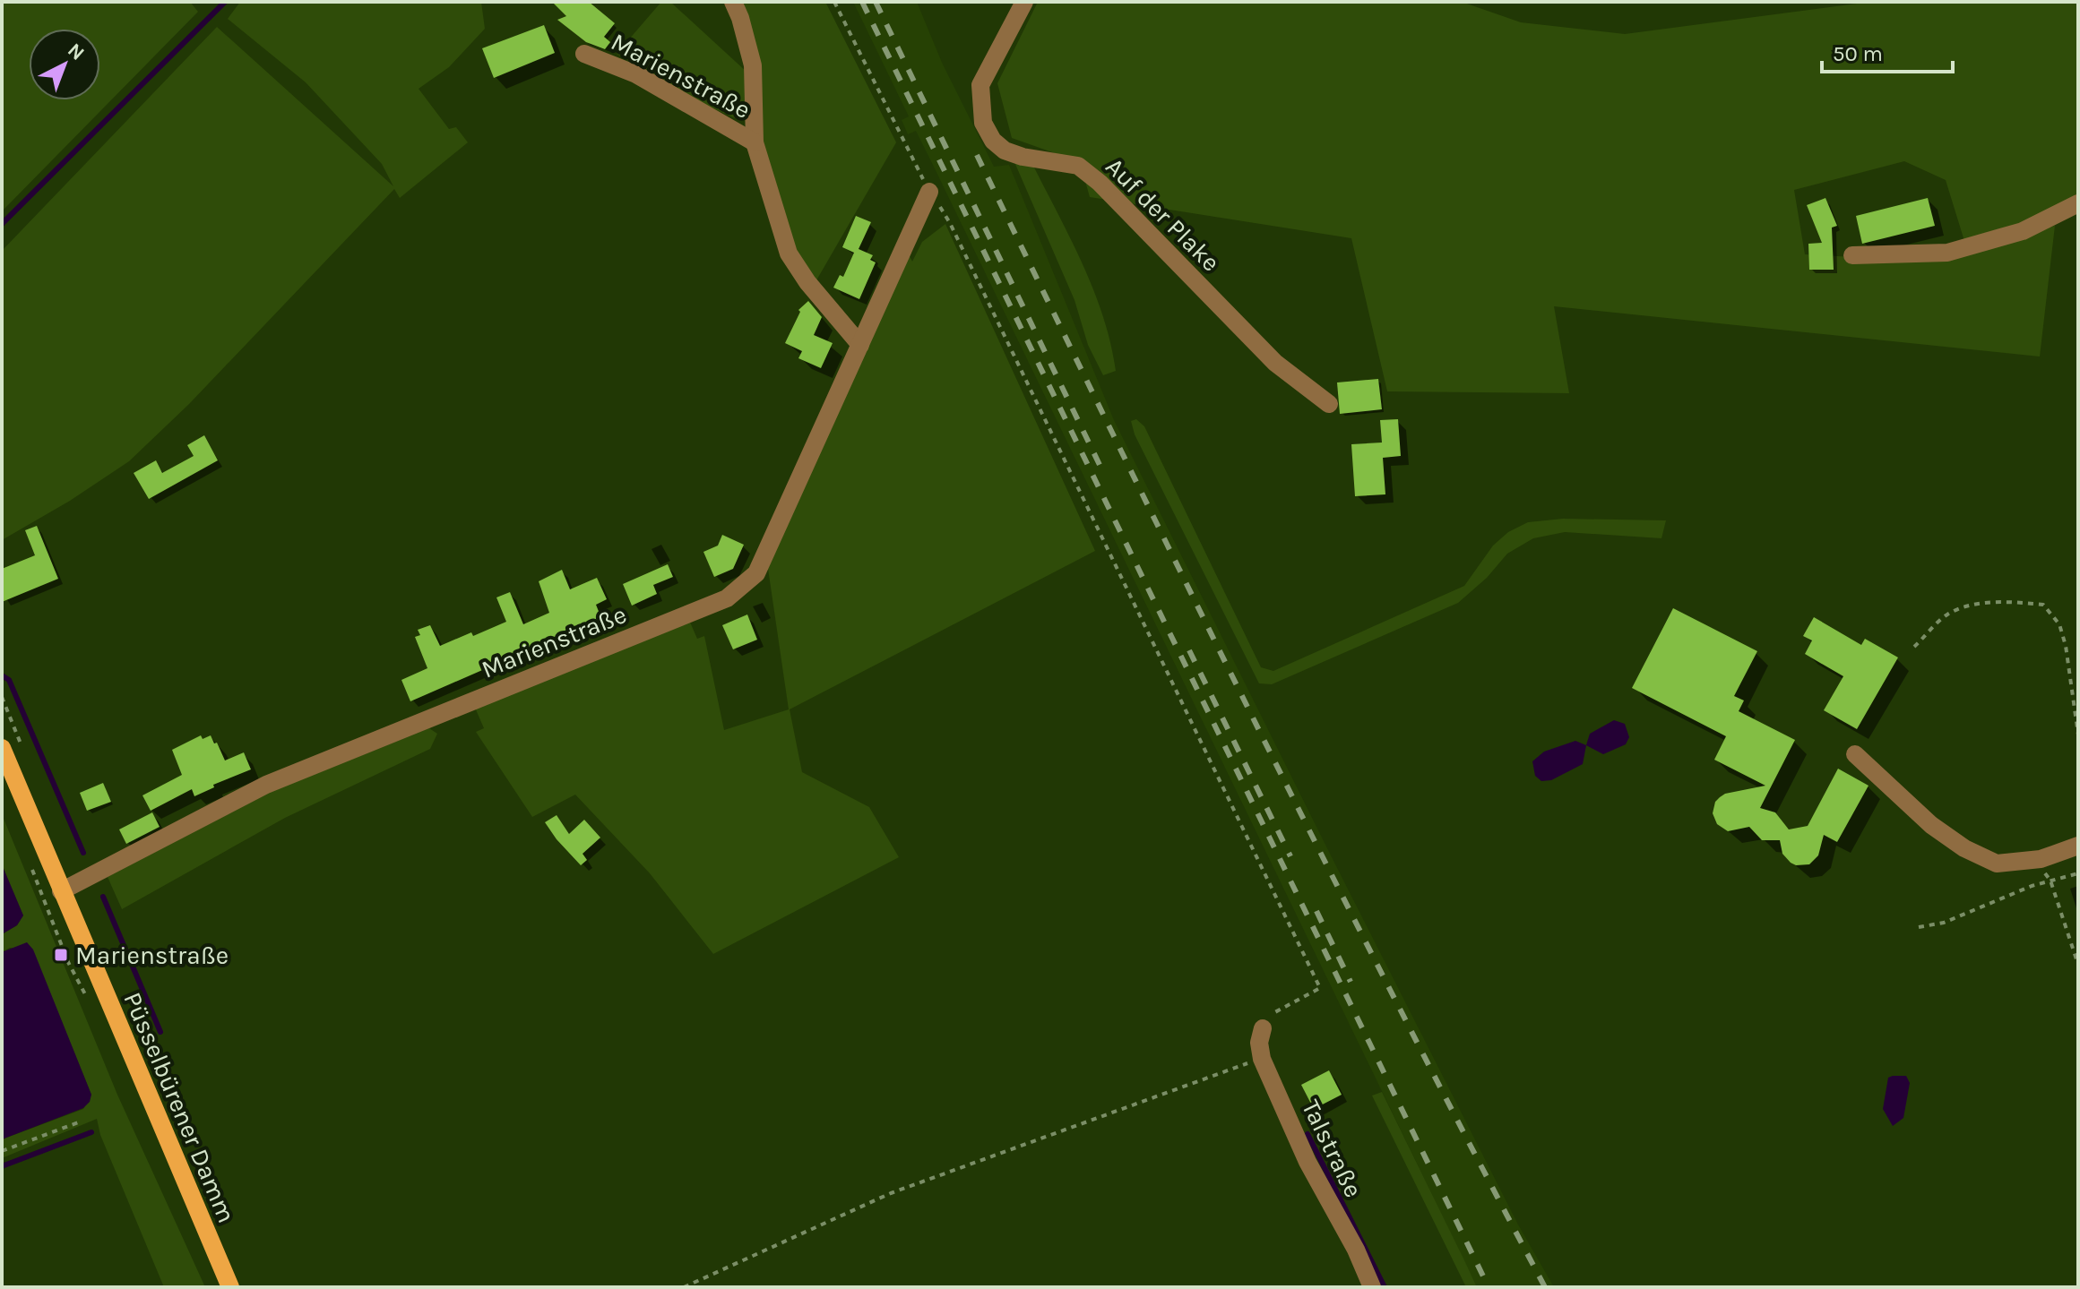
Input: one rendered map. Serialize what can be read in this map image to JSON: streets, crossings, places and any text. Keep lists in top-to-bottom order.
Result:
{
  "streets": {
    "main road": ["Püsselbürener Damm"],
    "street": ["Marienstraße", "Auf der Plake", "Talstraße"]
  },
  "crossings": [
    ["Marienstraße", "Püsselbürener Damm"]
  ],
  "places": {
    "transit": ["Marienstraße"]
  },
  "scale_bar": "50 m",
  "north": "top right"
}
